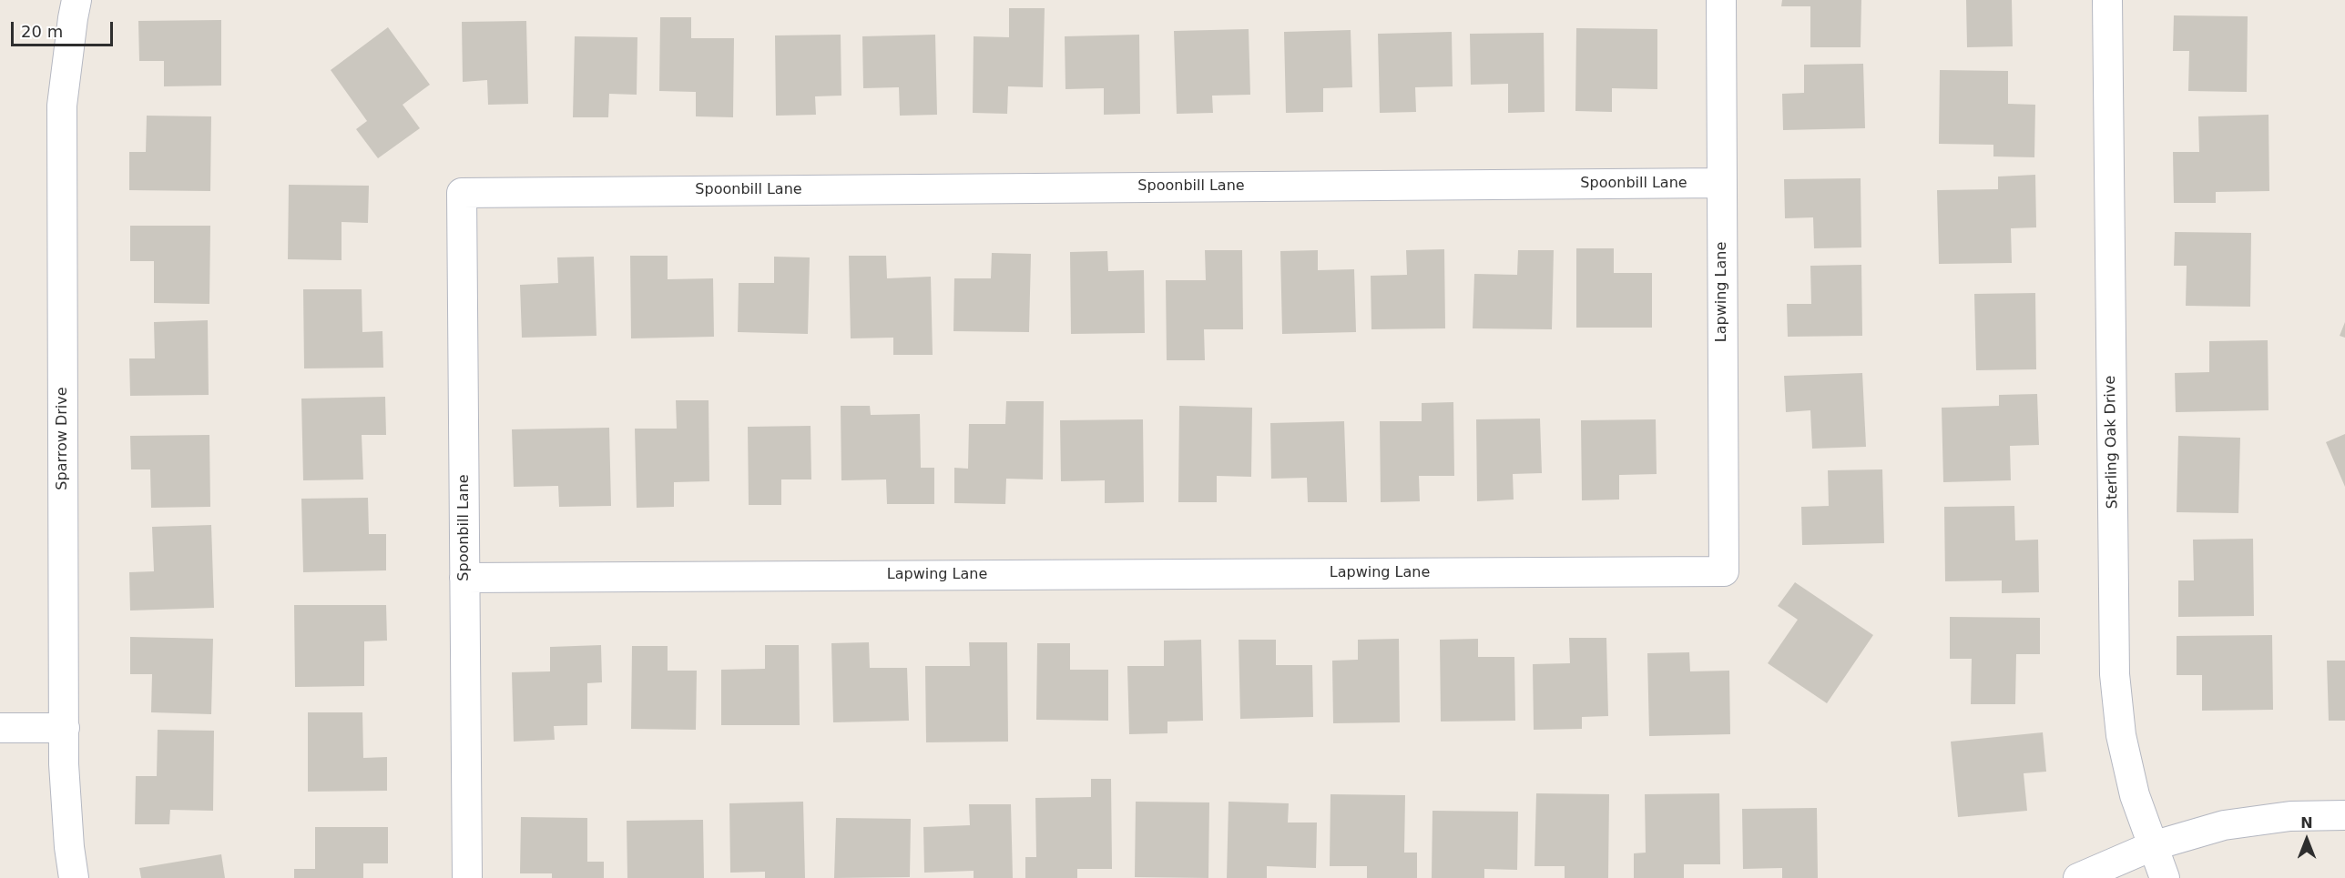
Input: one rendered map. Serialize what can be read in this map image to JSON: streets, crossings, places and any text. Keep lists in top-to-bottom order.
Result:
{
  "streets": {
    "street": [
      "Spoonbill Lane",
      "Lapwing Lane",
      "Sparrow Drive",
      "Sterling Oak Drive"
    ]
  },
  "crossings": [
    ["Spoonbill Lane", "Lapwing Lane"]
  ],
  "scale_bar": "20 m",
  "north": "top"
}
